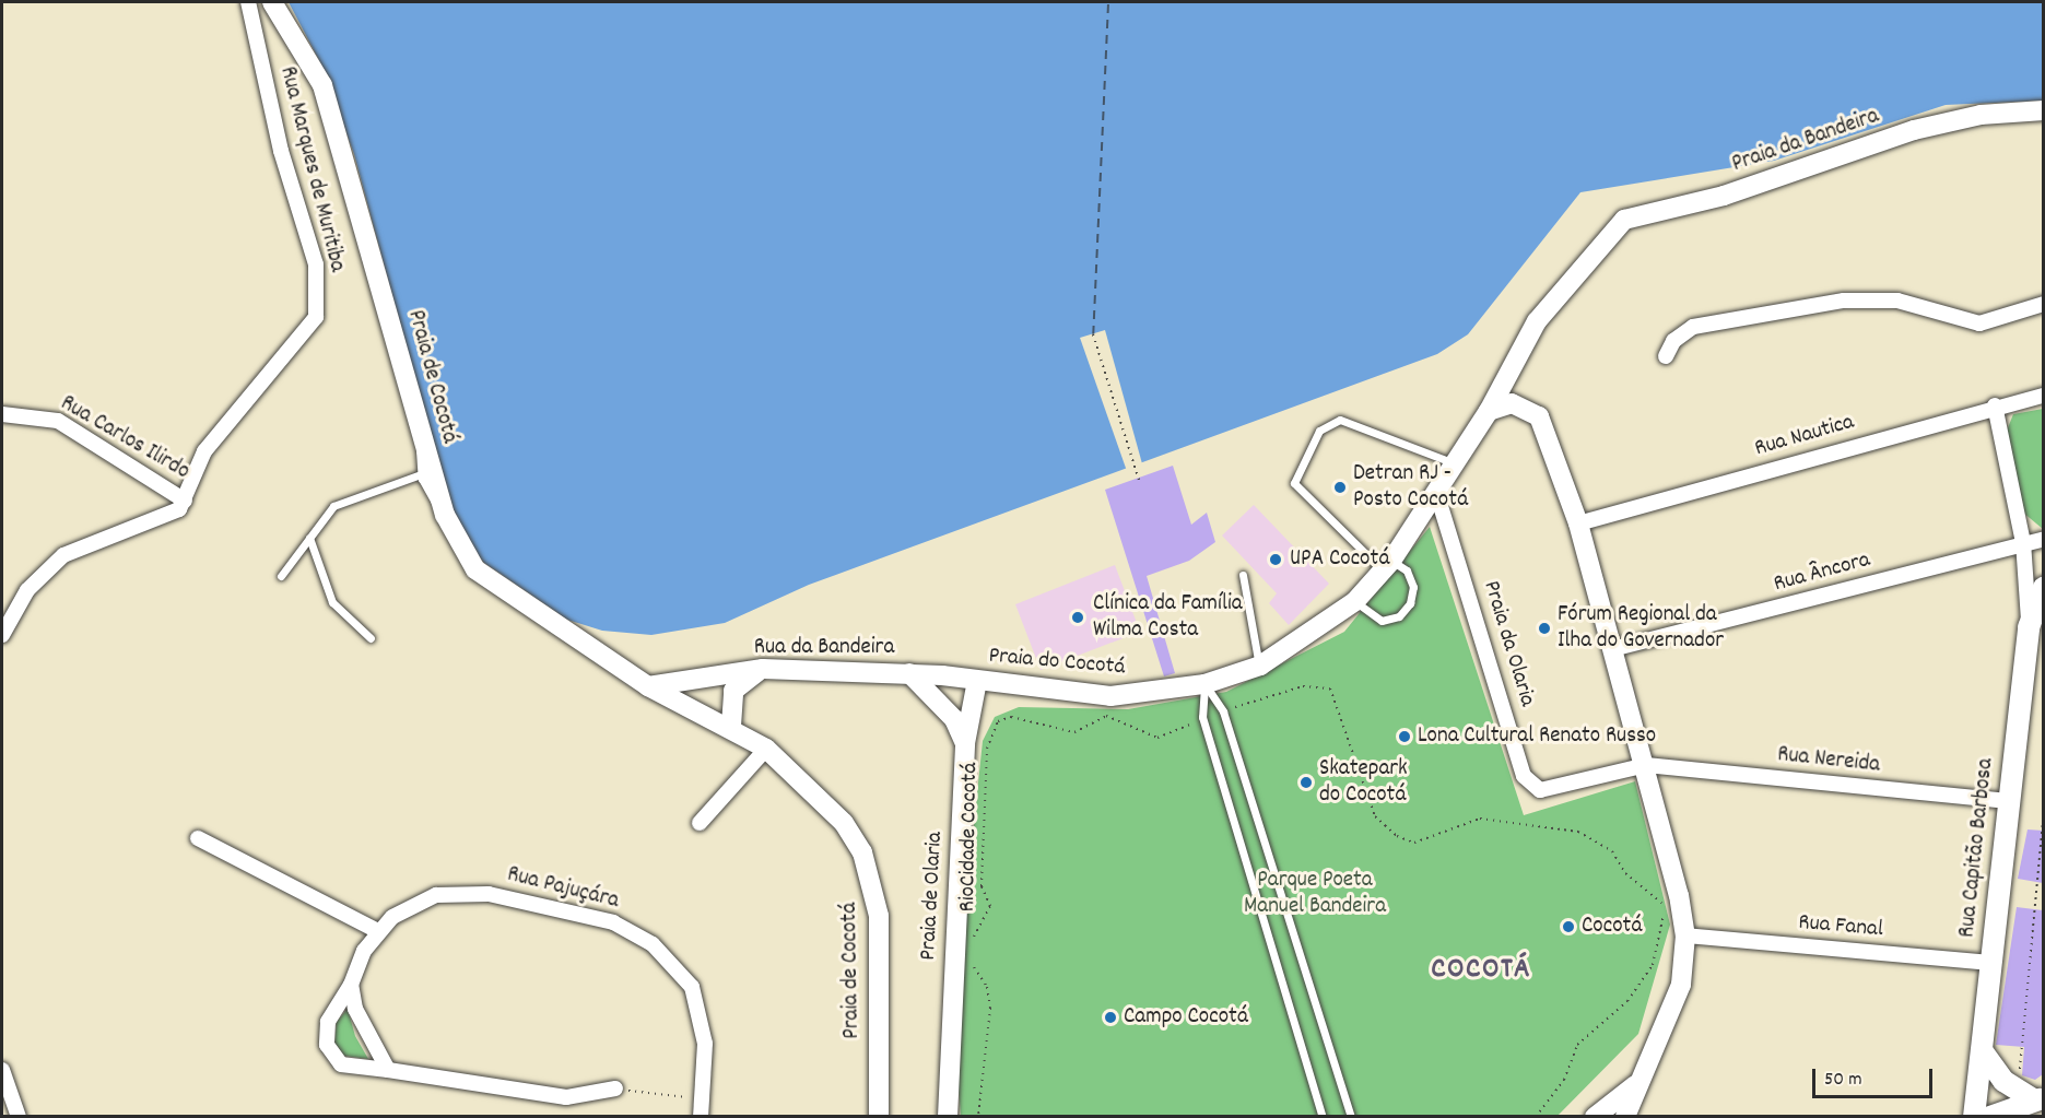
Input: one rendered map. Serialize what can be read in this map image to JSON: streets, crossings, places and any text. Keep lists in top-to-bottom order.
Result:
{
  "streets": {
    "main road": ["Rua Capitão Barbosa"],
    "street": [
      "Praia da Bandeira",
      "Rua Marques de Muritiba",
      "Praia de Cocotá",
      "Rua Nautica",
      "Rua Carlos Ilirdo",
      "Rua Âncora",
      "Praia da Olaria",
      "Rua da Bandeira",
      "Praia do Cocotá",
      "Rua Nereida",
      "Rua Pajuçára",
      "Praia de Olaria",
      "Rua Fanal"
    ],
    "path": ["RioCidade Cocotá"]
  },
  "crossings": [
    ["Rua Marques de Muritiba", "Rua Carlos Ilirdo"],
    ["Praia de Cocotá", "Rua da Bandeira"],
    ["Praia da Olaria", "Praia do Cocotá"],
    ["Praia da Olaria", "Rua Nereida"],
    ["Rua da Bandeira", "Praia do Cocotá"],
    ["Rua da Bandeira", "Praia de Olaria"],
    ["Praia do Cocotá", "Praia de Olaria"],
    ["Rua Nereida", "Rua Capitão Barbosa"],
    ["Rua Capitão Barbosa", "Rua Fanal"]
  ],
  "districts": ["COCOTÁ"],
  "parks": ["Parque Poeta Manuel Bandeira"],
  "places": [
    "Detran RJ - Posto Cocotá",
    "UPA Cocotá",
    "Clínica da Família Wilma Costa",
    "Fórum Regional da Ilha do Governador",
    "Lona Cultural Renato Russo",
    "Skatepark do Cocotá",
    "Cocotá",
    "Campo Cocotá"
  ],
  "scale_bar": "50 m"
}
